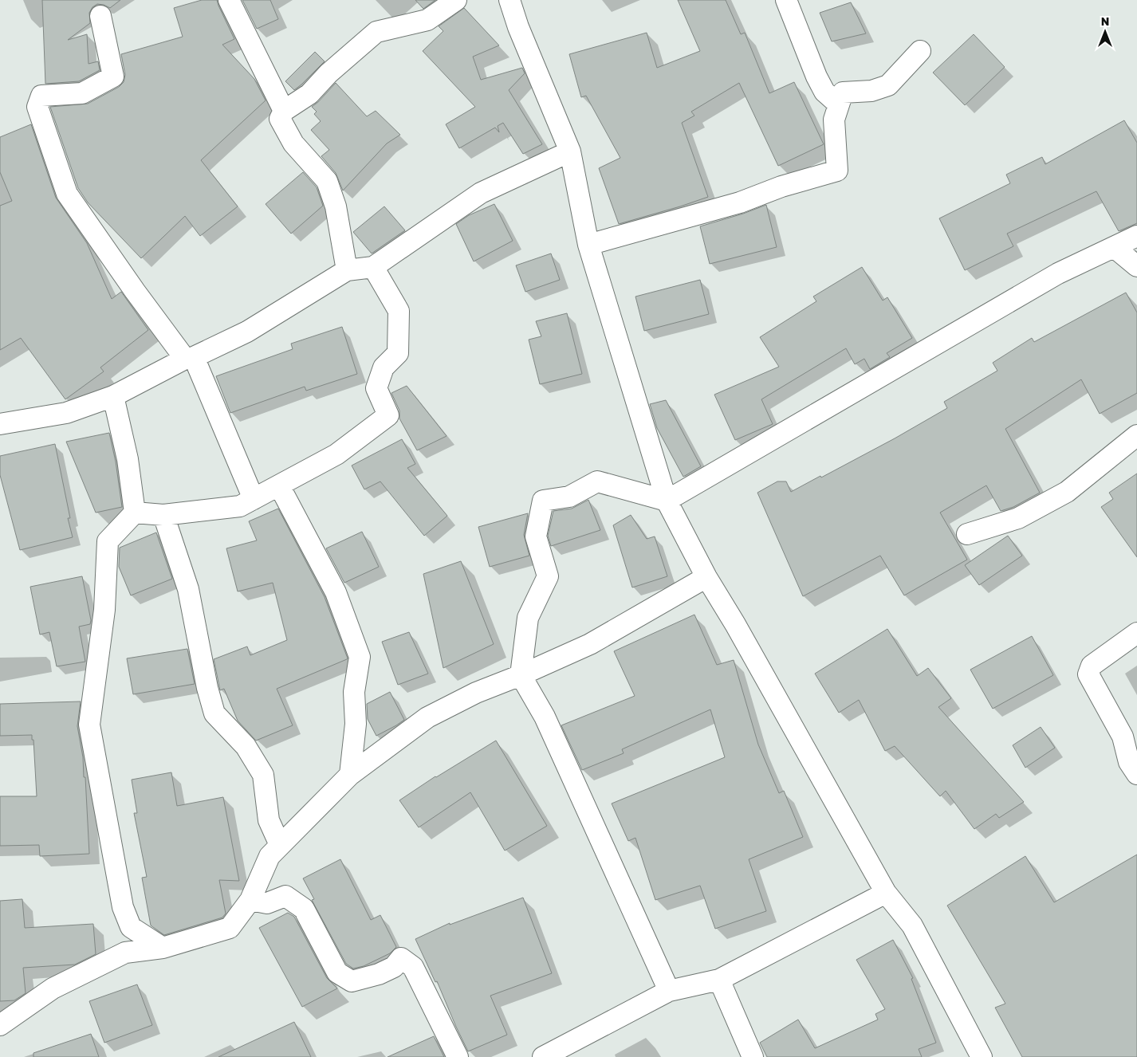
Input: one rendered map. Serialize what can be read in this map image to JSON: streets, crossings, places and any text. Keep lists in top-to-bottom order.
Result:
{
  "north": "top"
}
